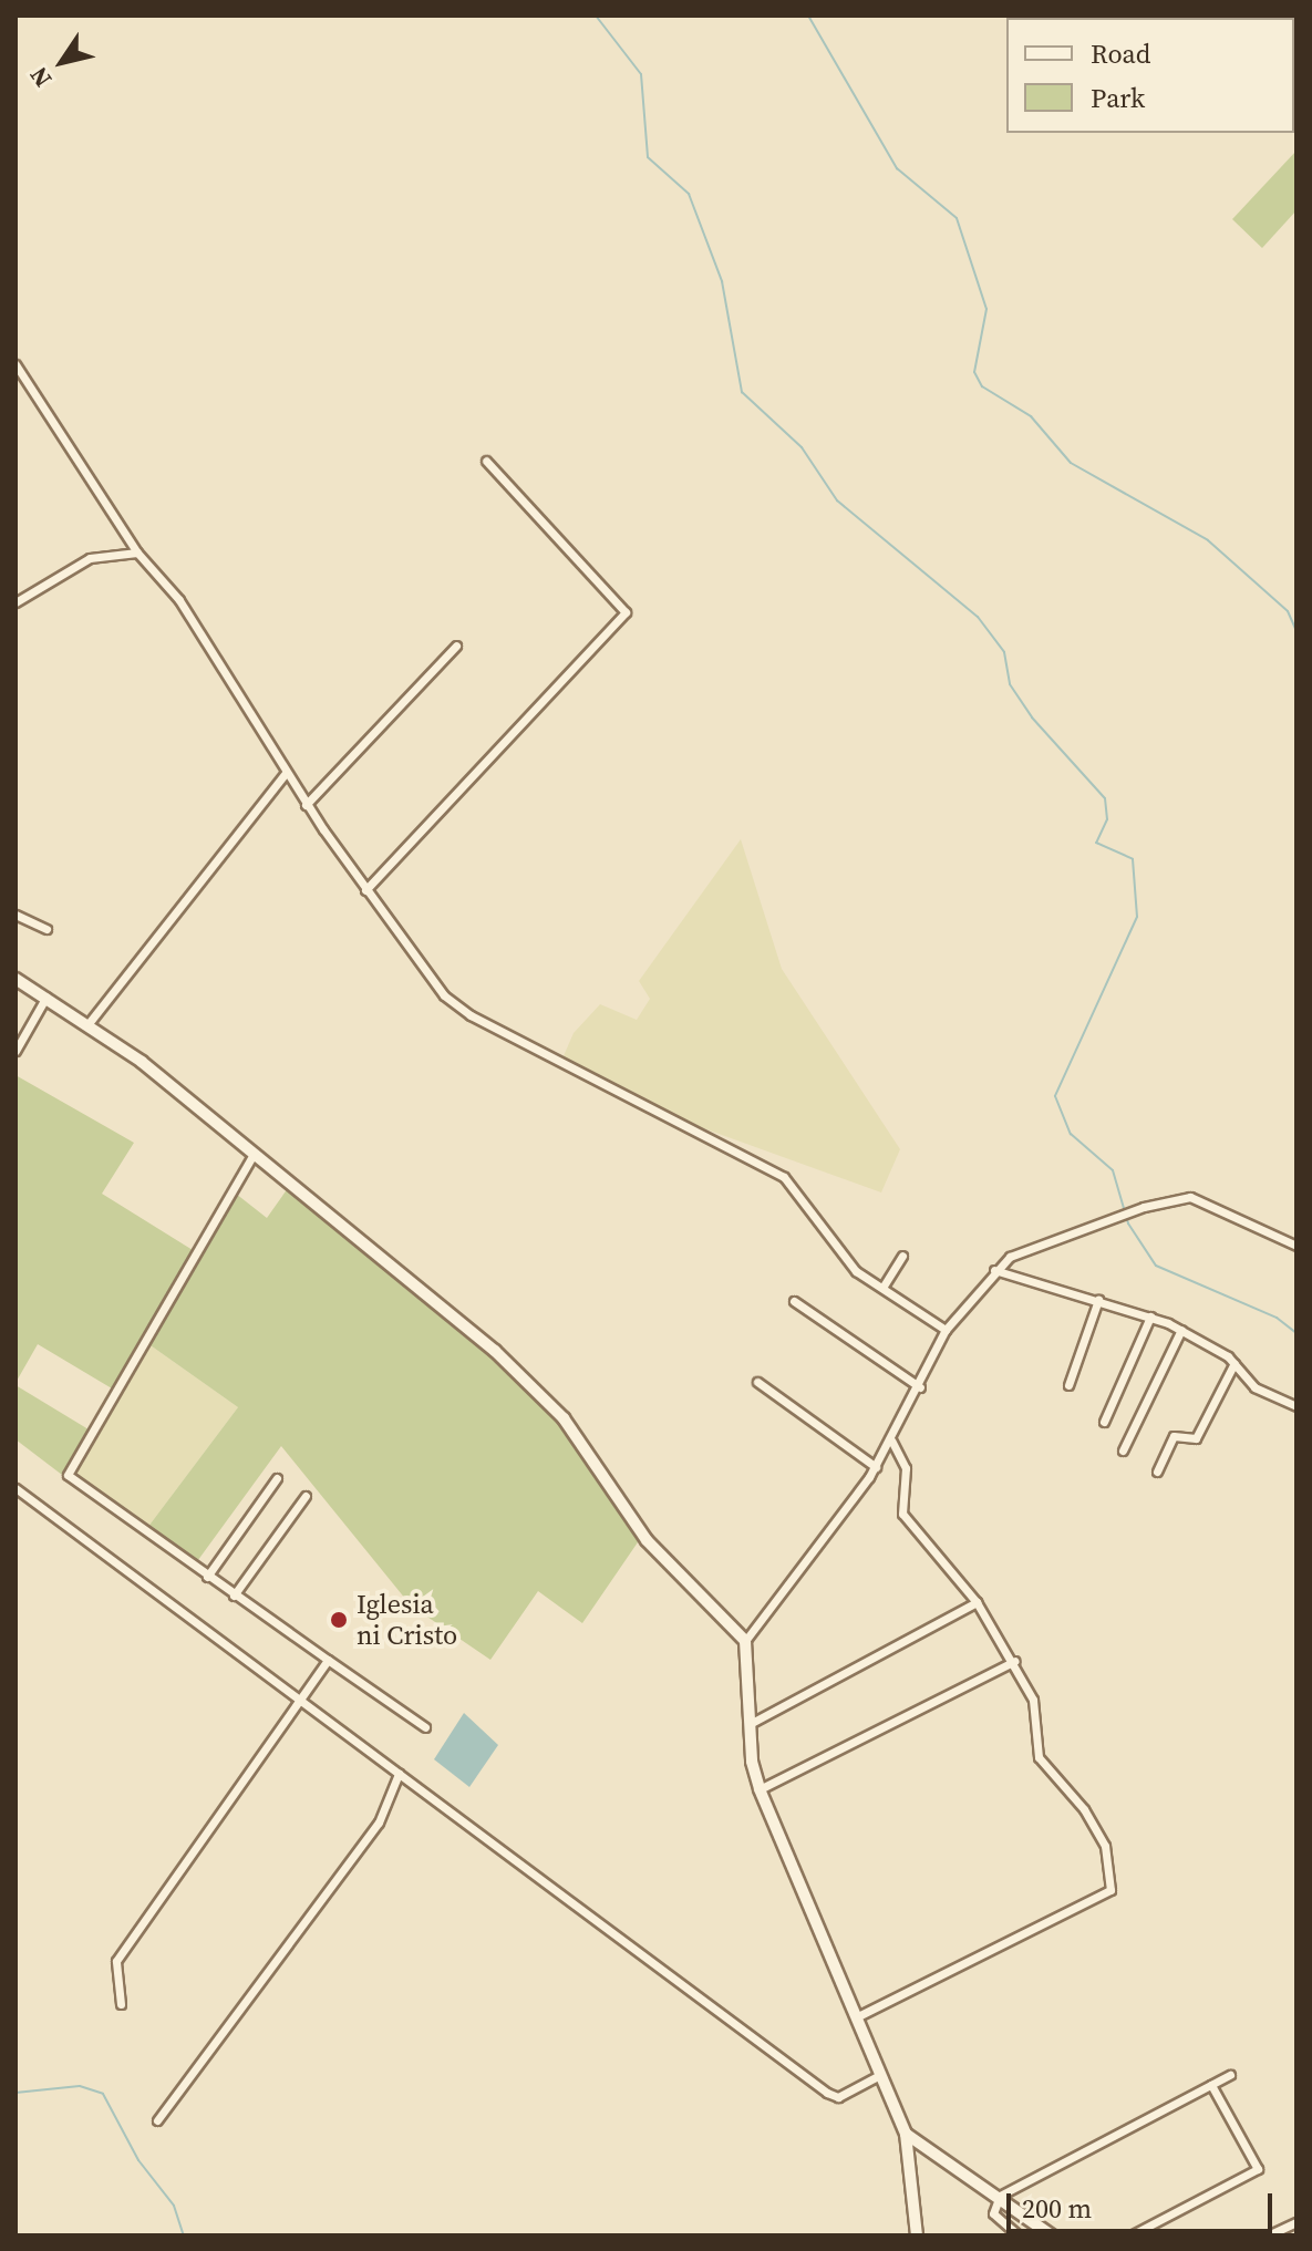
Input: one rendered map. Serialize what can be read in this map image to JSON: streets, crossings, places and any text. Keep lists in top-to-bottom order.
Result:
{
  "places": ["Iglesia ni Cristo"],
  "legend": ["Road", "Park"],
  "scale_bar": "200 m",
  "north": "bottom left"
}
